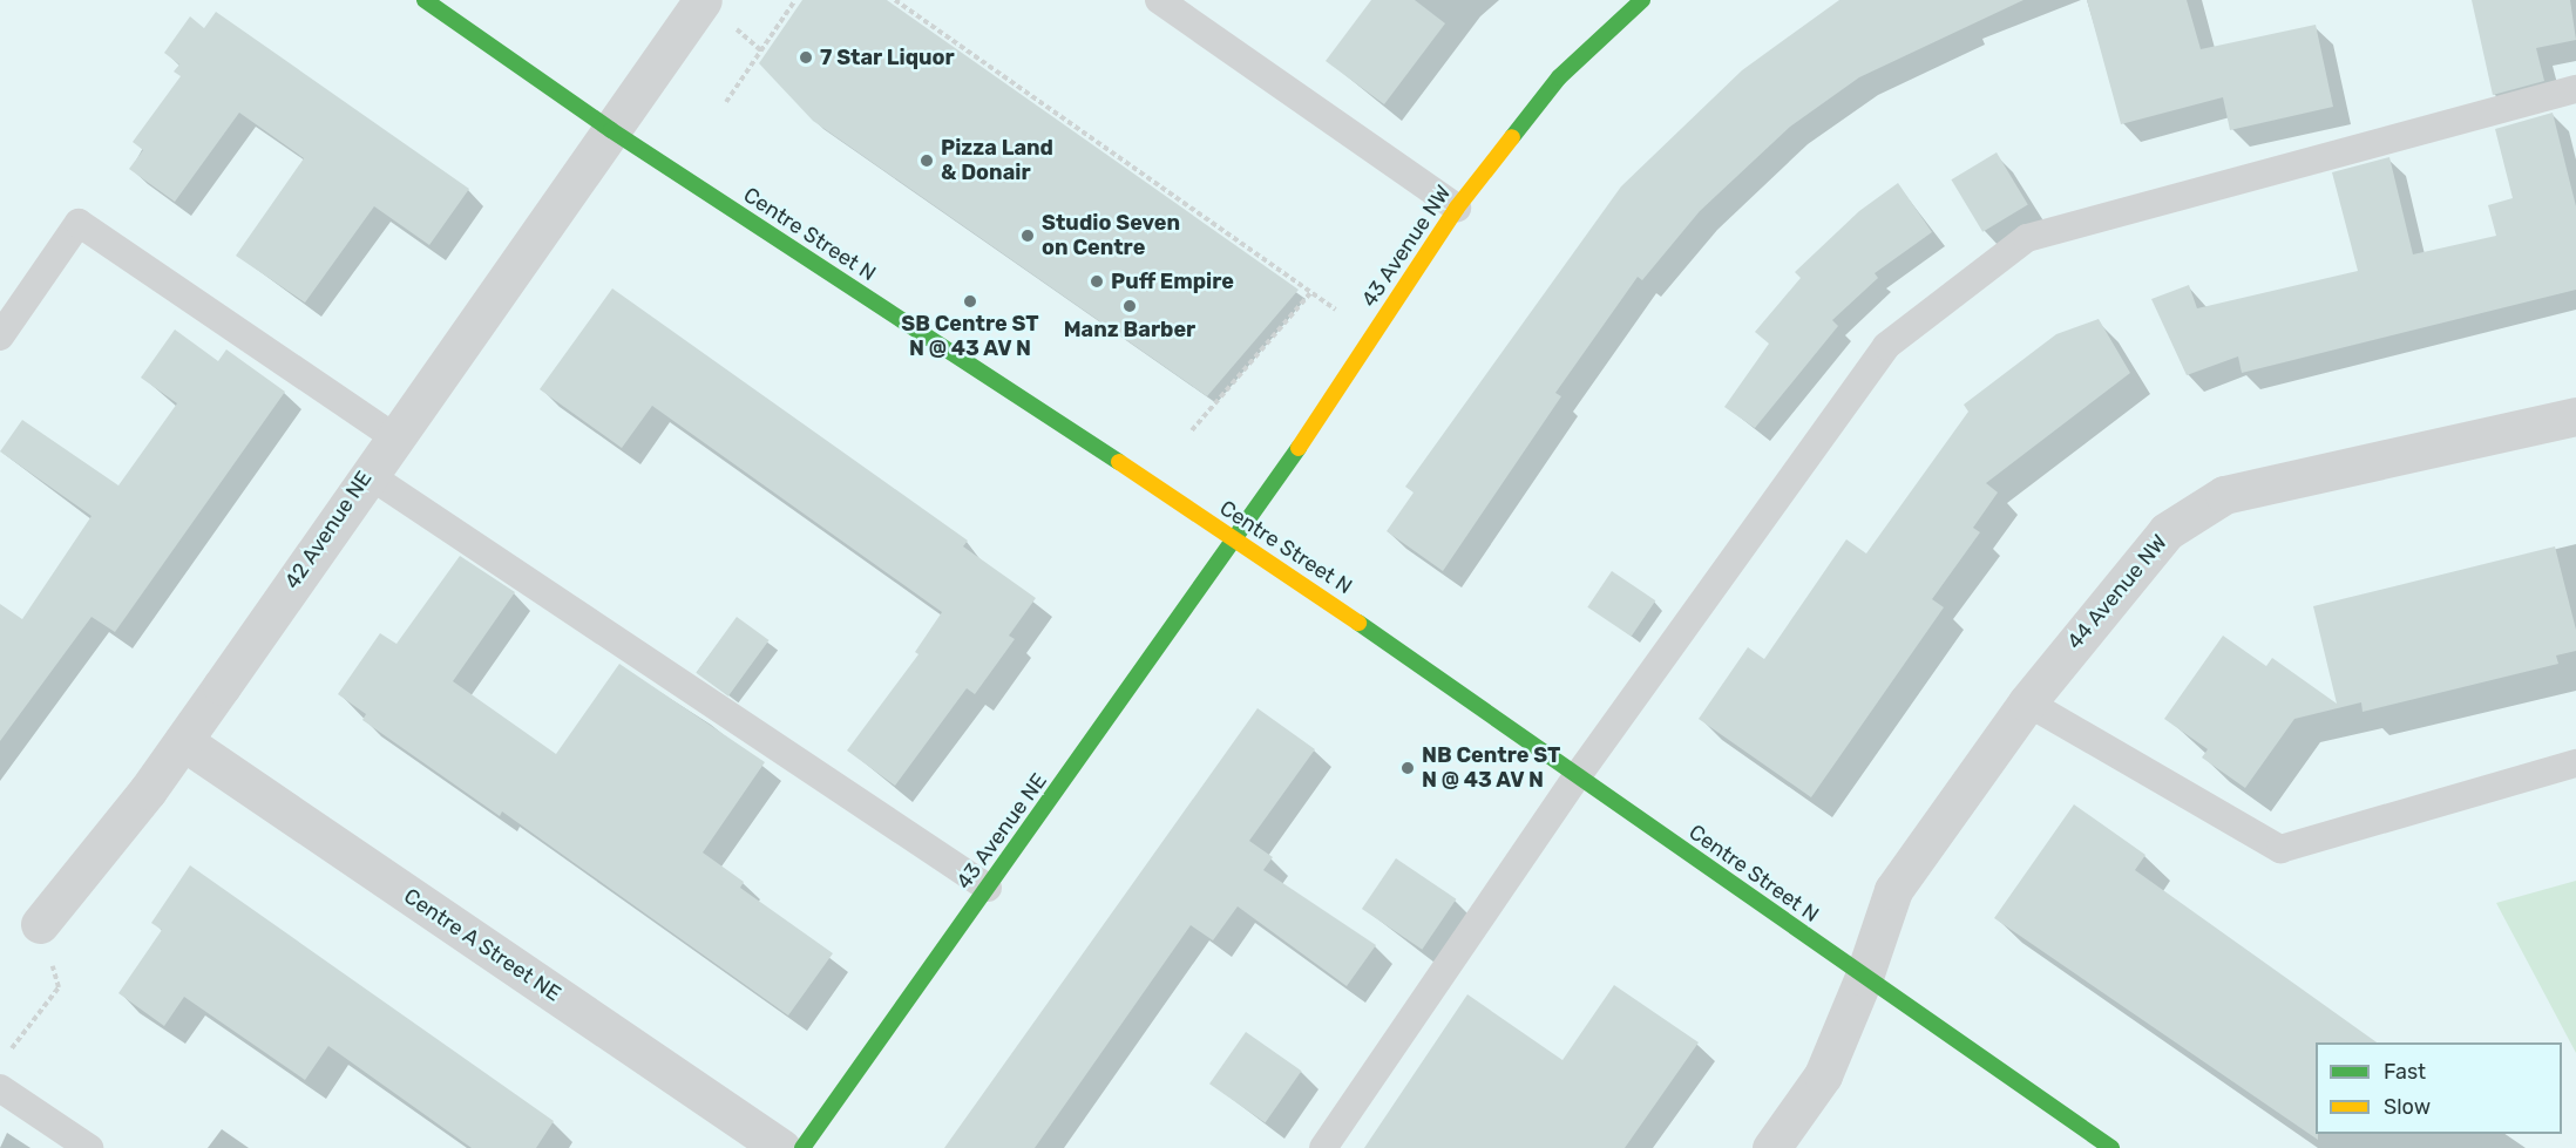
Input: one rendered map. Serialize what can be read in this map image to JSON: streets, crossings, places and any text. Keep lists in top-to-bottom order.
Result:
{
  "streets": {
    "main road": ["Centre Street N", "43 Avenue NW", "43 Avenue NE"],
    "street": ["42 Avenue NE", "44 Avenue NW", "Centre A Street NE"]
  },
  "crossings": [
    ["Centre Street N", "43 Avenue NW"],
    ["Centre Street N", "42 Avenue NE"],
    ["Centre Street N", "44 Avenue NW"],
    ["Centre Street N", "43 Avenue NE"],
    ["43 Avenue NW", "43 Avenue NE"],
    ["42 Avenue NE", "Centre A Street NE"]
  ],
  "places": [
    "7 Star Liquor",
    "Pizza Land & Donair",
    "Studio Seven on Centre",
    "Puff Empire",
    "SB Centre ST N @ 43 AV N",
    "Manz Barber",
    "NB Centre ST N @ 43 AV N"
  ],
  "legend": ["Fast", "Slow"]
}
